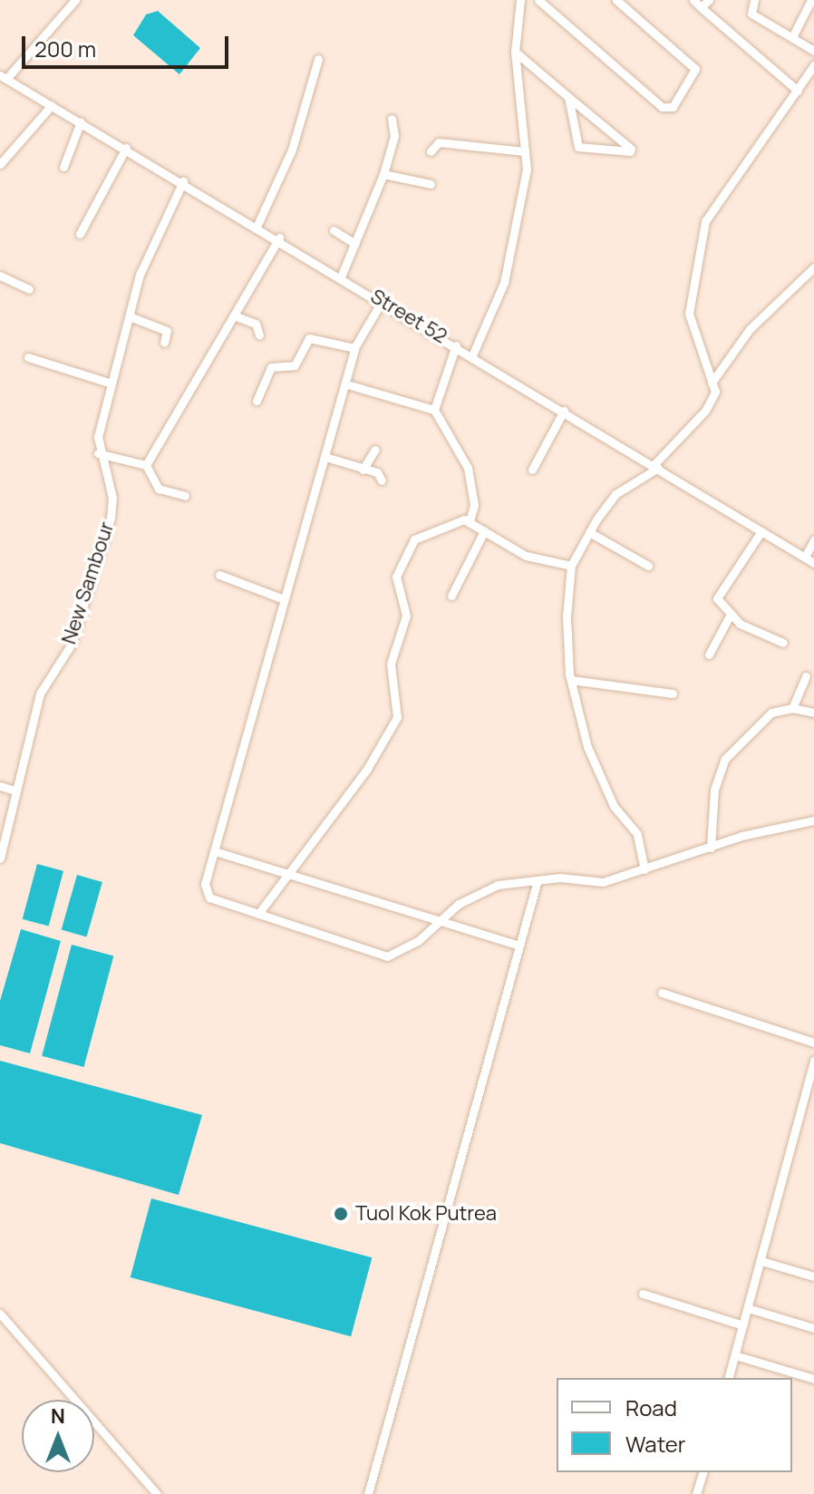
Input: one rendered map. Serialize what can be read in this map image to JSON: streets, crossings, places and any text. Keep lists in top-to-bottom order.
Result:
{
  "streets": {
    "street": ["Street 52", "New Sambour"]
  },
  "crossings": [
    ["Street 52", "New Sambour"]
  ],
  "places": ["Tuol Kok Putrea"],
  "legend": ["Road", "Water"],
  "scale_bar": "200 m",
  "north": "top"
}
